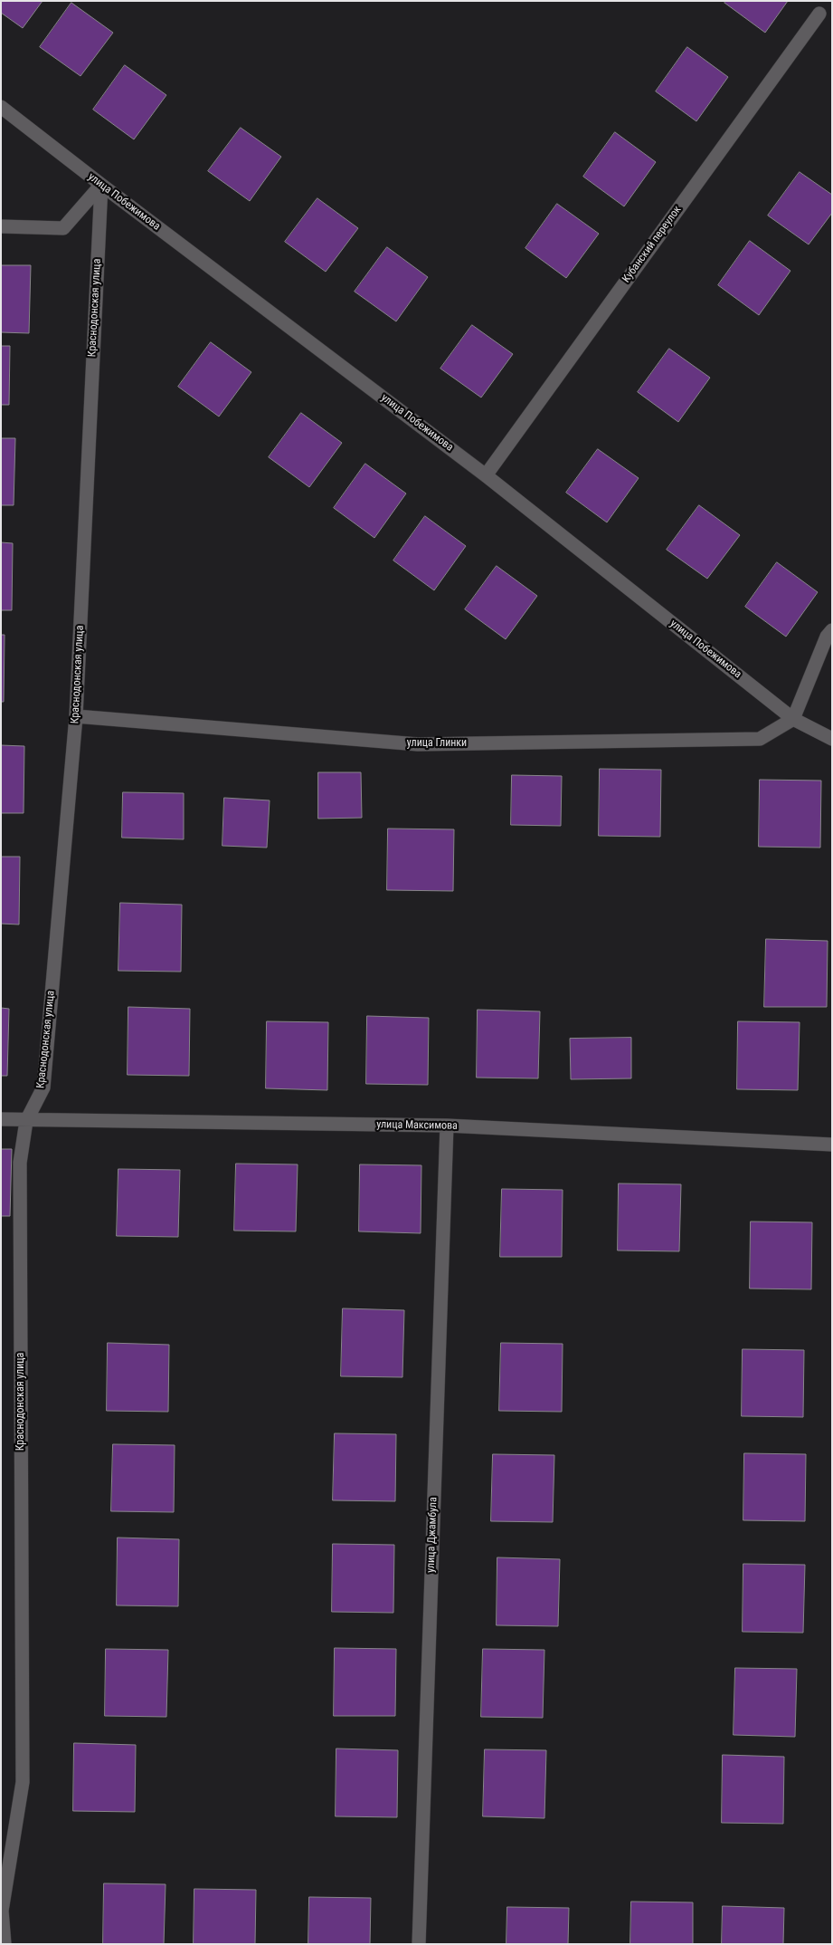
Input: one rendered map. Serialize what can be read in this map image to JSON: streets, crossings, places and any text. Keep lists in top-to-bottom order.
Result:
{
  "streets": {
    "street": [
      "улица Побежимова",
      "Кубанский переулок",
      "Краснодонская улица",
      "улица Глинки",
      "улица Максимова",
      "улица Джамбула"
    ]
  },
  "crossings": [
    ["улица Побежимова", "Кубанский переулок"],
    ["улица Побежимова", "Краснодонская улица"],
    ["улица Побежимова", "улица Глинки"],
    ["Краснодонская улица", "улица Глинки"],
    ["Краснодонская улица", "улица Максимова"],
    ["улица Максимова", "улица Джамбула"]
  ]
}
